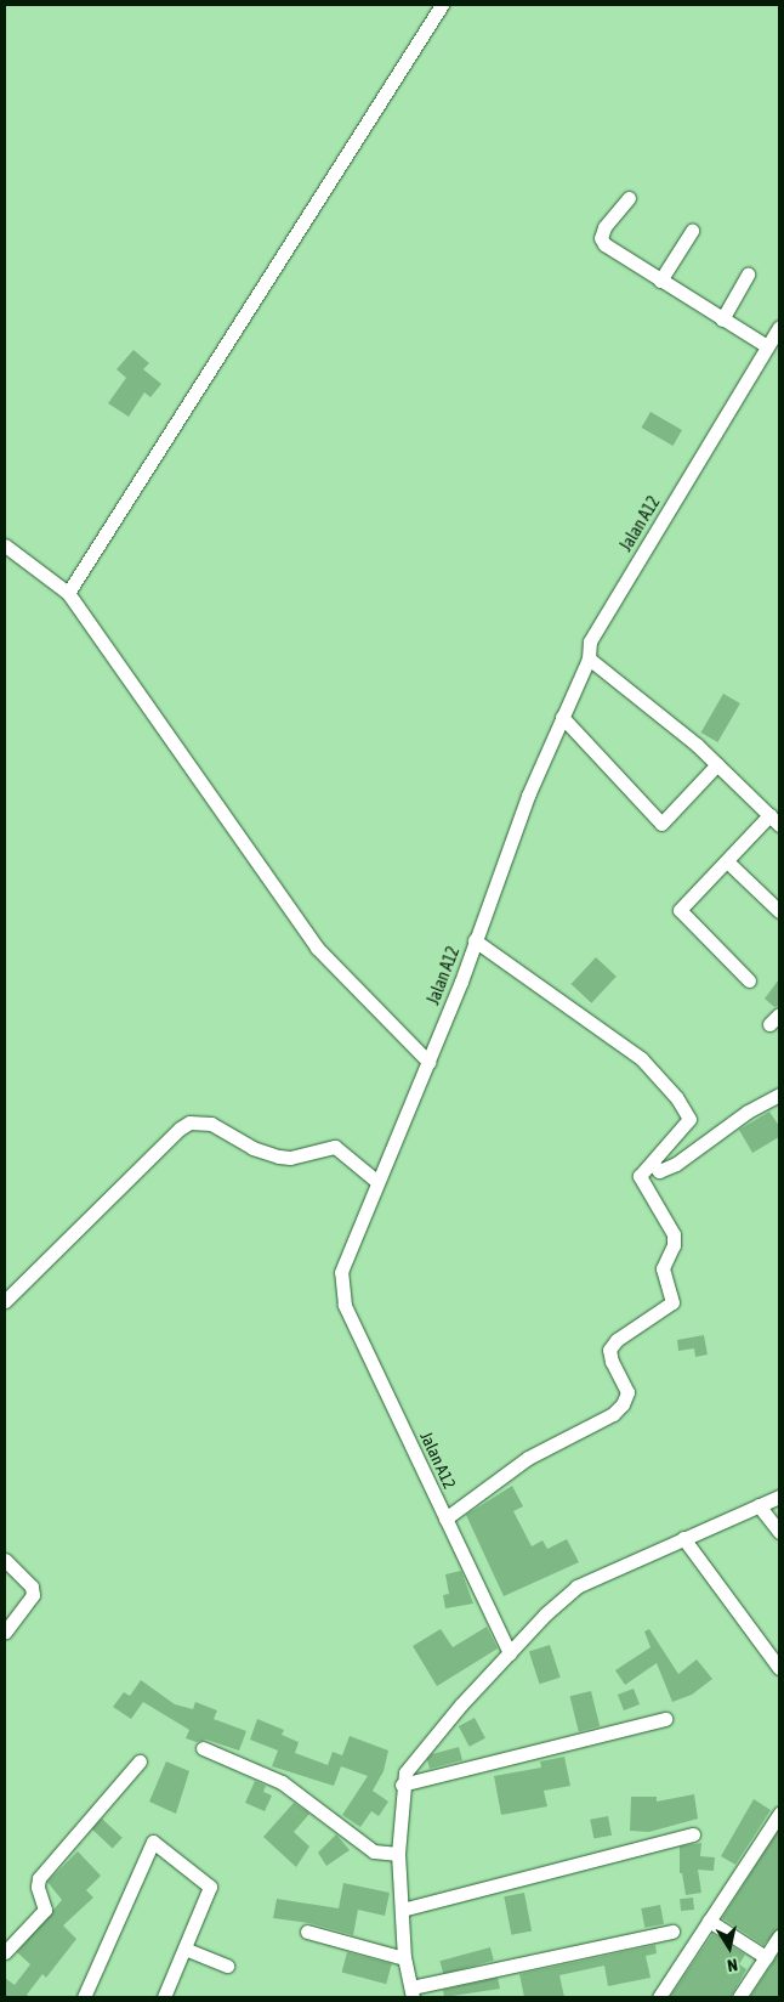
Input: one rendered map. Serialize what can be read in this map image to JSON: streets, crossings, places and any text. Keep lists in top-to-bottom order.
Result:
{
  "streets": {
    "street": ["Jalan A12"]
  },
  "north": "bottom"
}
